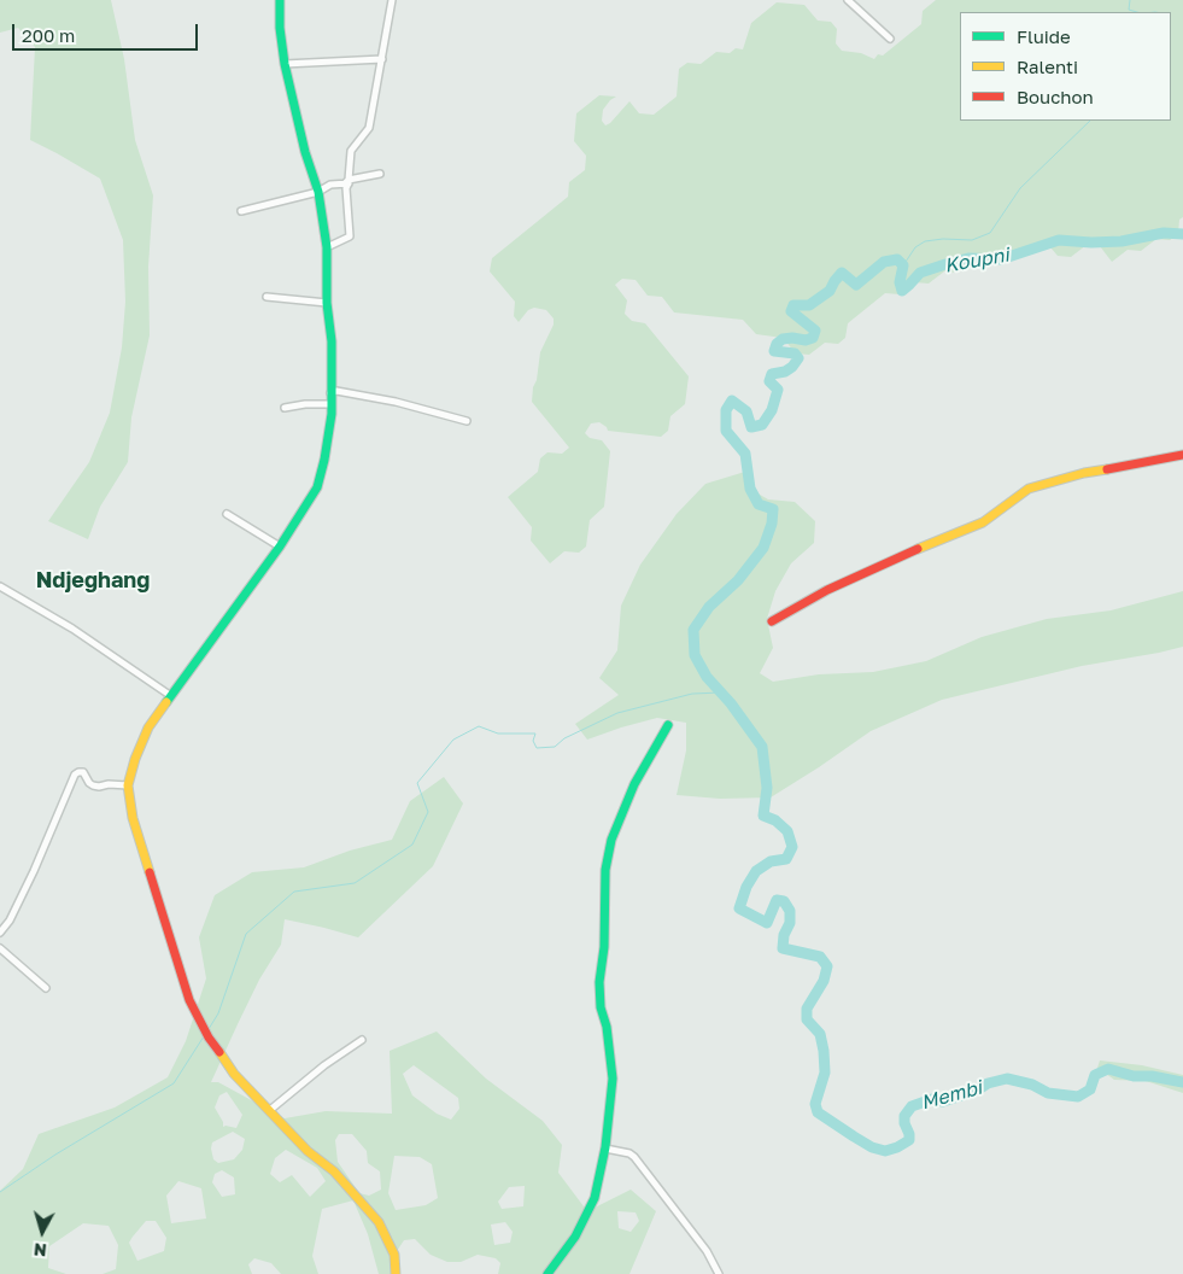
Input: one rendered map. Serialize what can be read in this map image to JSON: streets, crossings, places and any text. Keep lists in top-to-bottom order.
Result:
{
  "districts": ["Ndjeghang"],
  "water": ["Koupni", "Membi"],
  "legend": ["Fluide", "Ralenti", "Bouchon"],
  "scale_bar": "200 m",
  "north": "bottom"
}
